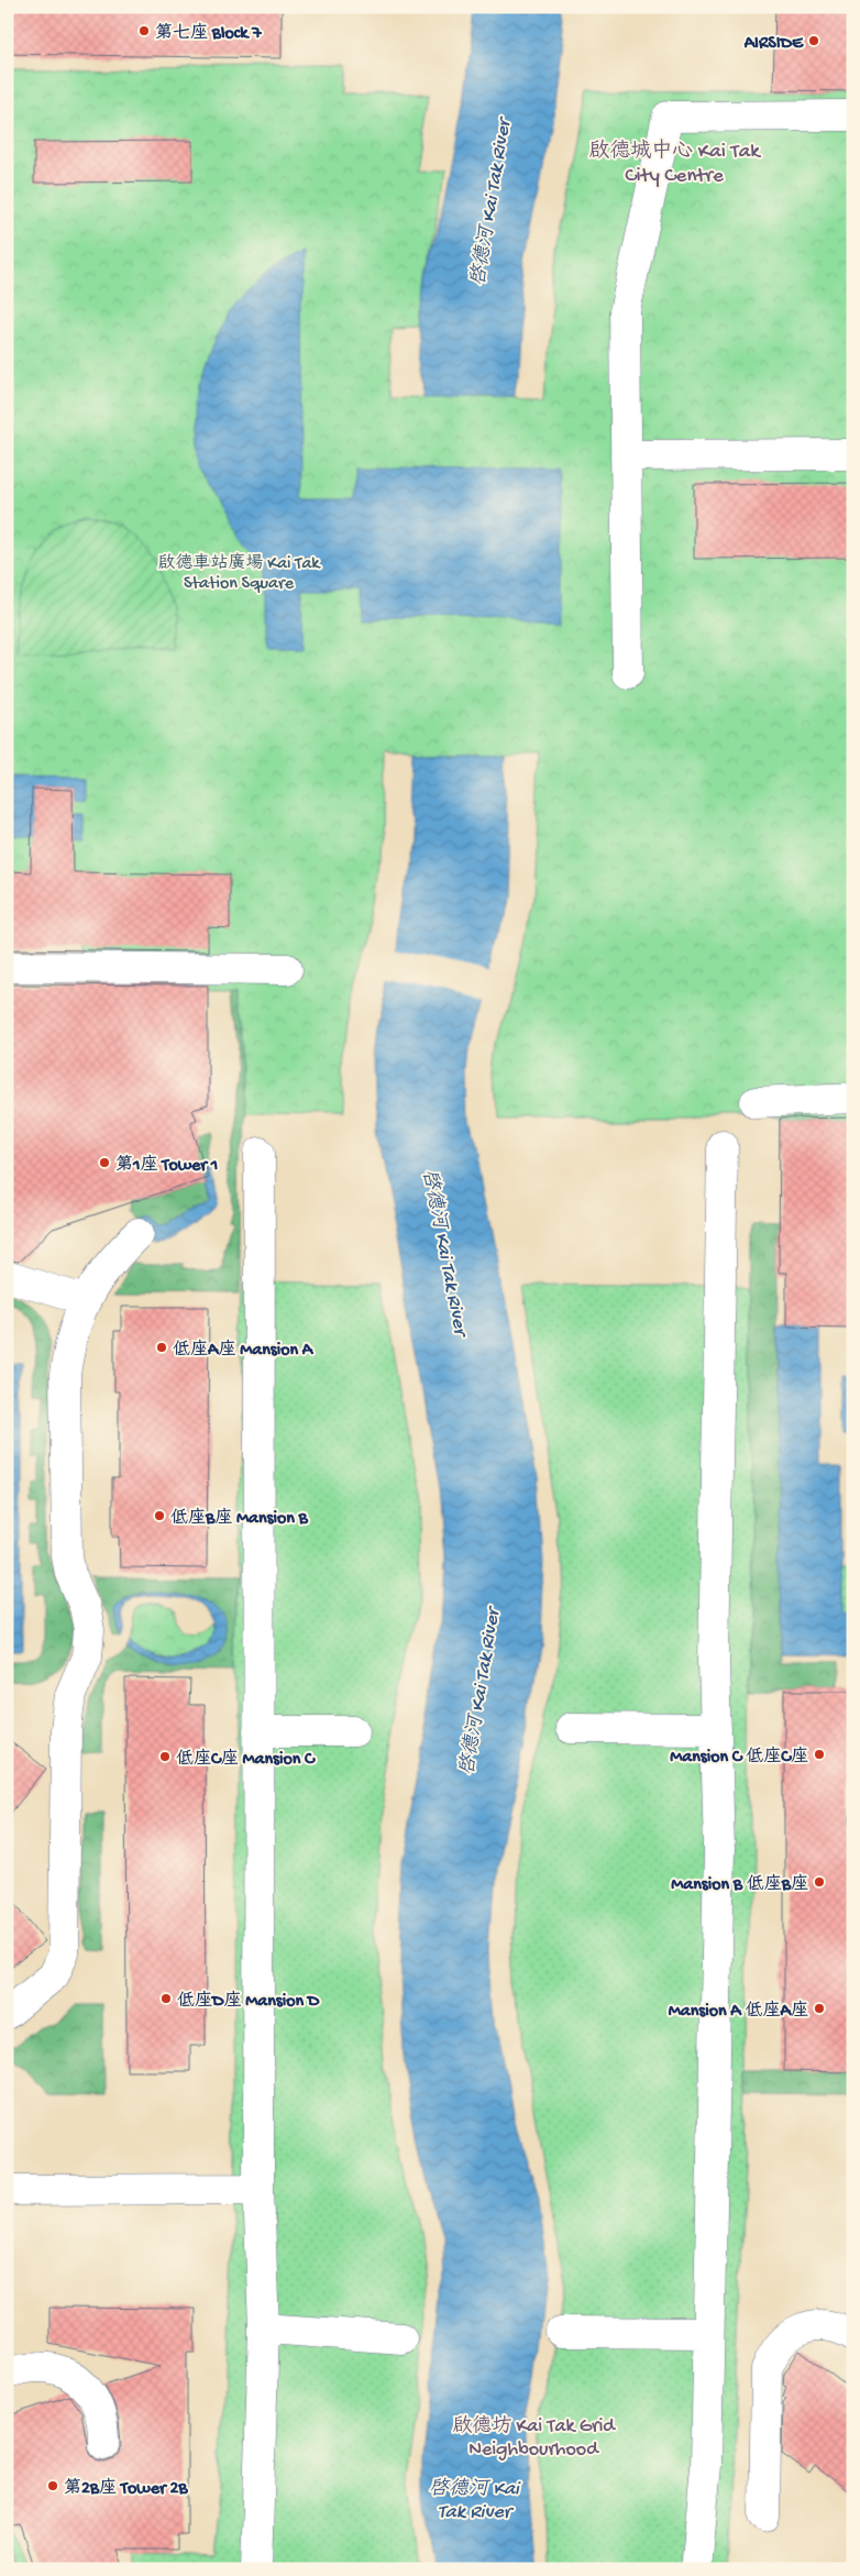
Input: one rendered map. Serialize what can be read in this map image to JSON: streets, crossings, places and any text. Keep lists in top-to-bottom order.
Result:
{
  "districts": ["啟德城中心 Kai Tak City Centre", "啟德坊 Kai Tak Grid Neighbourhood"],
  "water": ["啓德河 Kai Tak River"],
  "parks": ["啟德車站廣場 Kai Tak Station Square"],
  "places": [
    "第七座 Block 7",
    "AIRSIDE",
    "第1座 Tower 1",
    "低座A座 Mansion A",
    "低座B座 Mansion B",
    "Mansion C 低座C座",
    "低座C座 Mansion C",
    "Mansion B 低座B座",
    "低座D座 Mansion D",
    "Mansion A 低座A座",
    "第2B座 Tower 2B"
  ]
}
